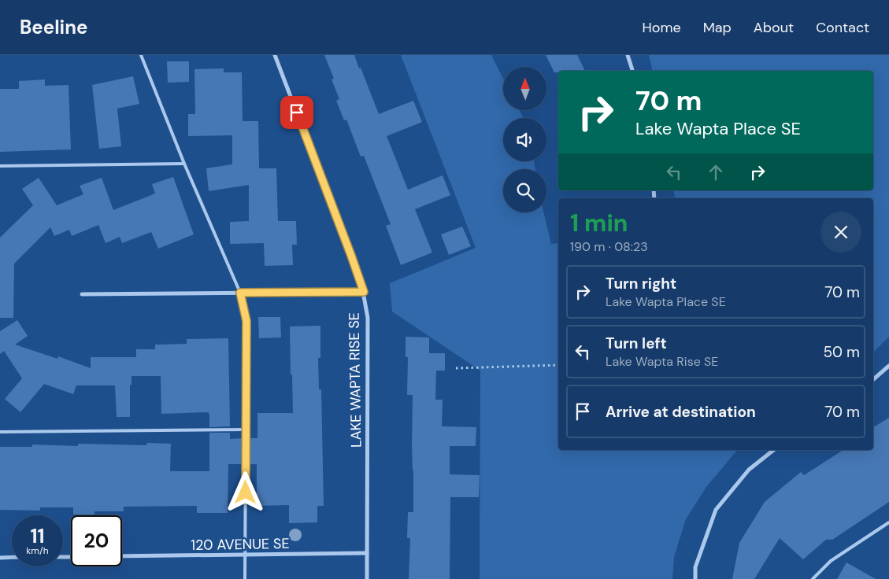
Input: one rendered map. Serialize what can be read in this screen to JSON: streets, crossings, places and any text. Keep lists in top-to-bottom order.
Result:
{
  "streets": {
    "street": ["LAKE WAPTA RISE SE", "120 AVENUE SE"]
  },
  "crossings": [
    ["LAKE WAPTA RISE SE", "120 AVENUE SE"]
  ],
  "north": "top",
  "page": {
    "header": "Beeline",
    "nav": [
      "Home",
      "Map",
      "About",
      "Contact"
    ],
    "turn": ["70 m", "Lake Wapta Place SE"],
    "heading": ["1 min", "190 m · 08:23"],
    "list": [
      {
        "name": "Turn right",
        "note": "Lake Wapta Place SE",
        "value": "70 m"
      },
      {
        "name": "Turn left",
        "note": "Lake Wapta Rise SE",
        "value": "50 m"
      },
      {
        "name": "Arrive at destination",
        "value": "70 m"
      }
    ],
    "speed": "11 km/h",
    "limit": "20"
  }
}
